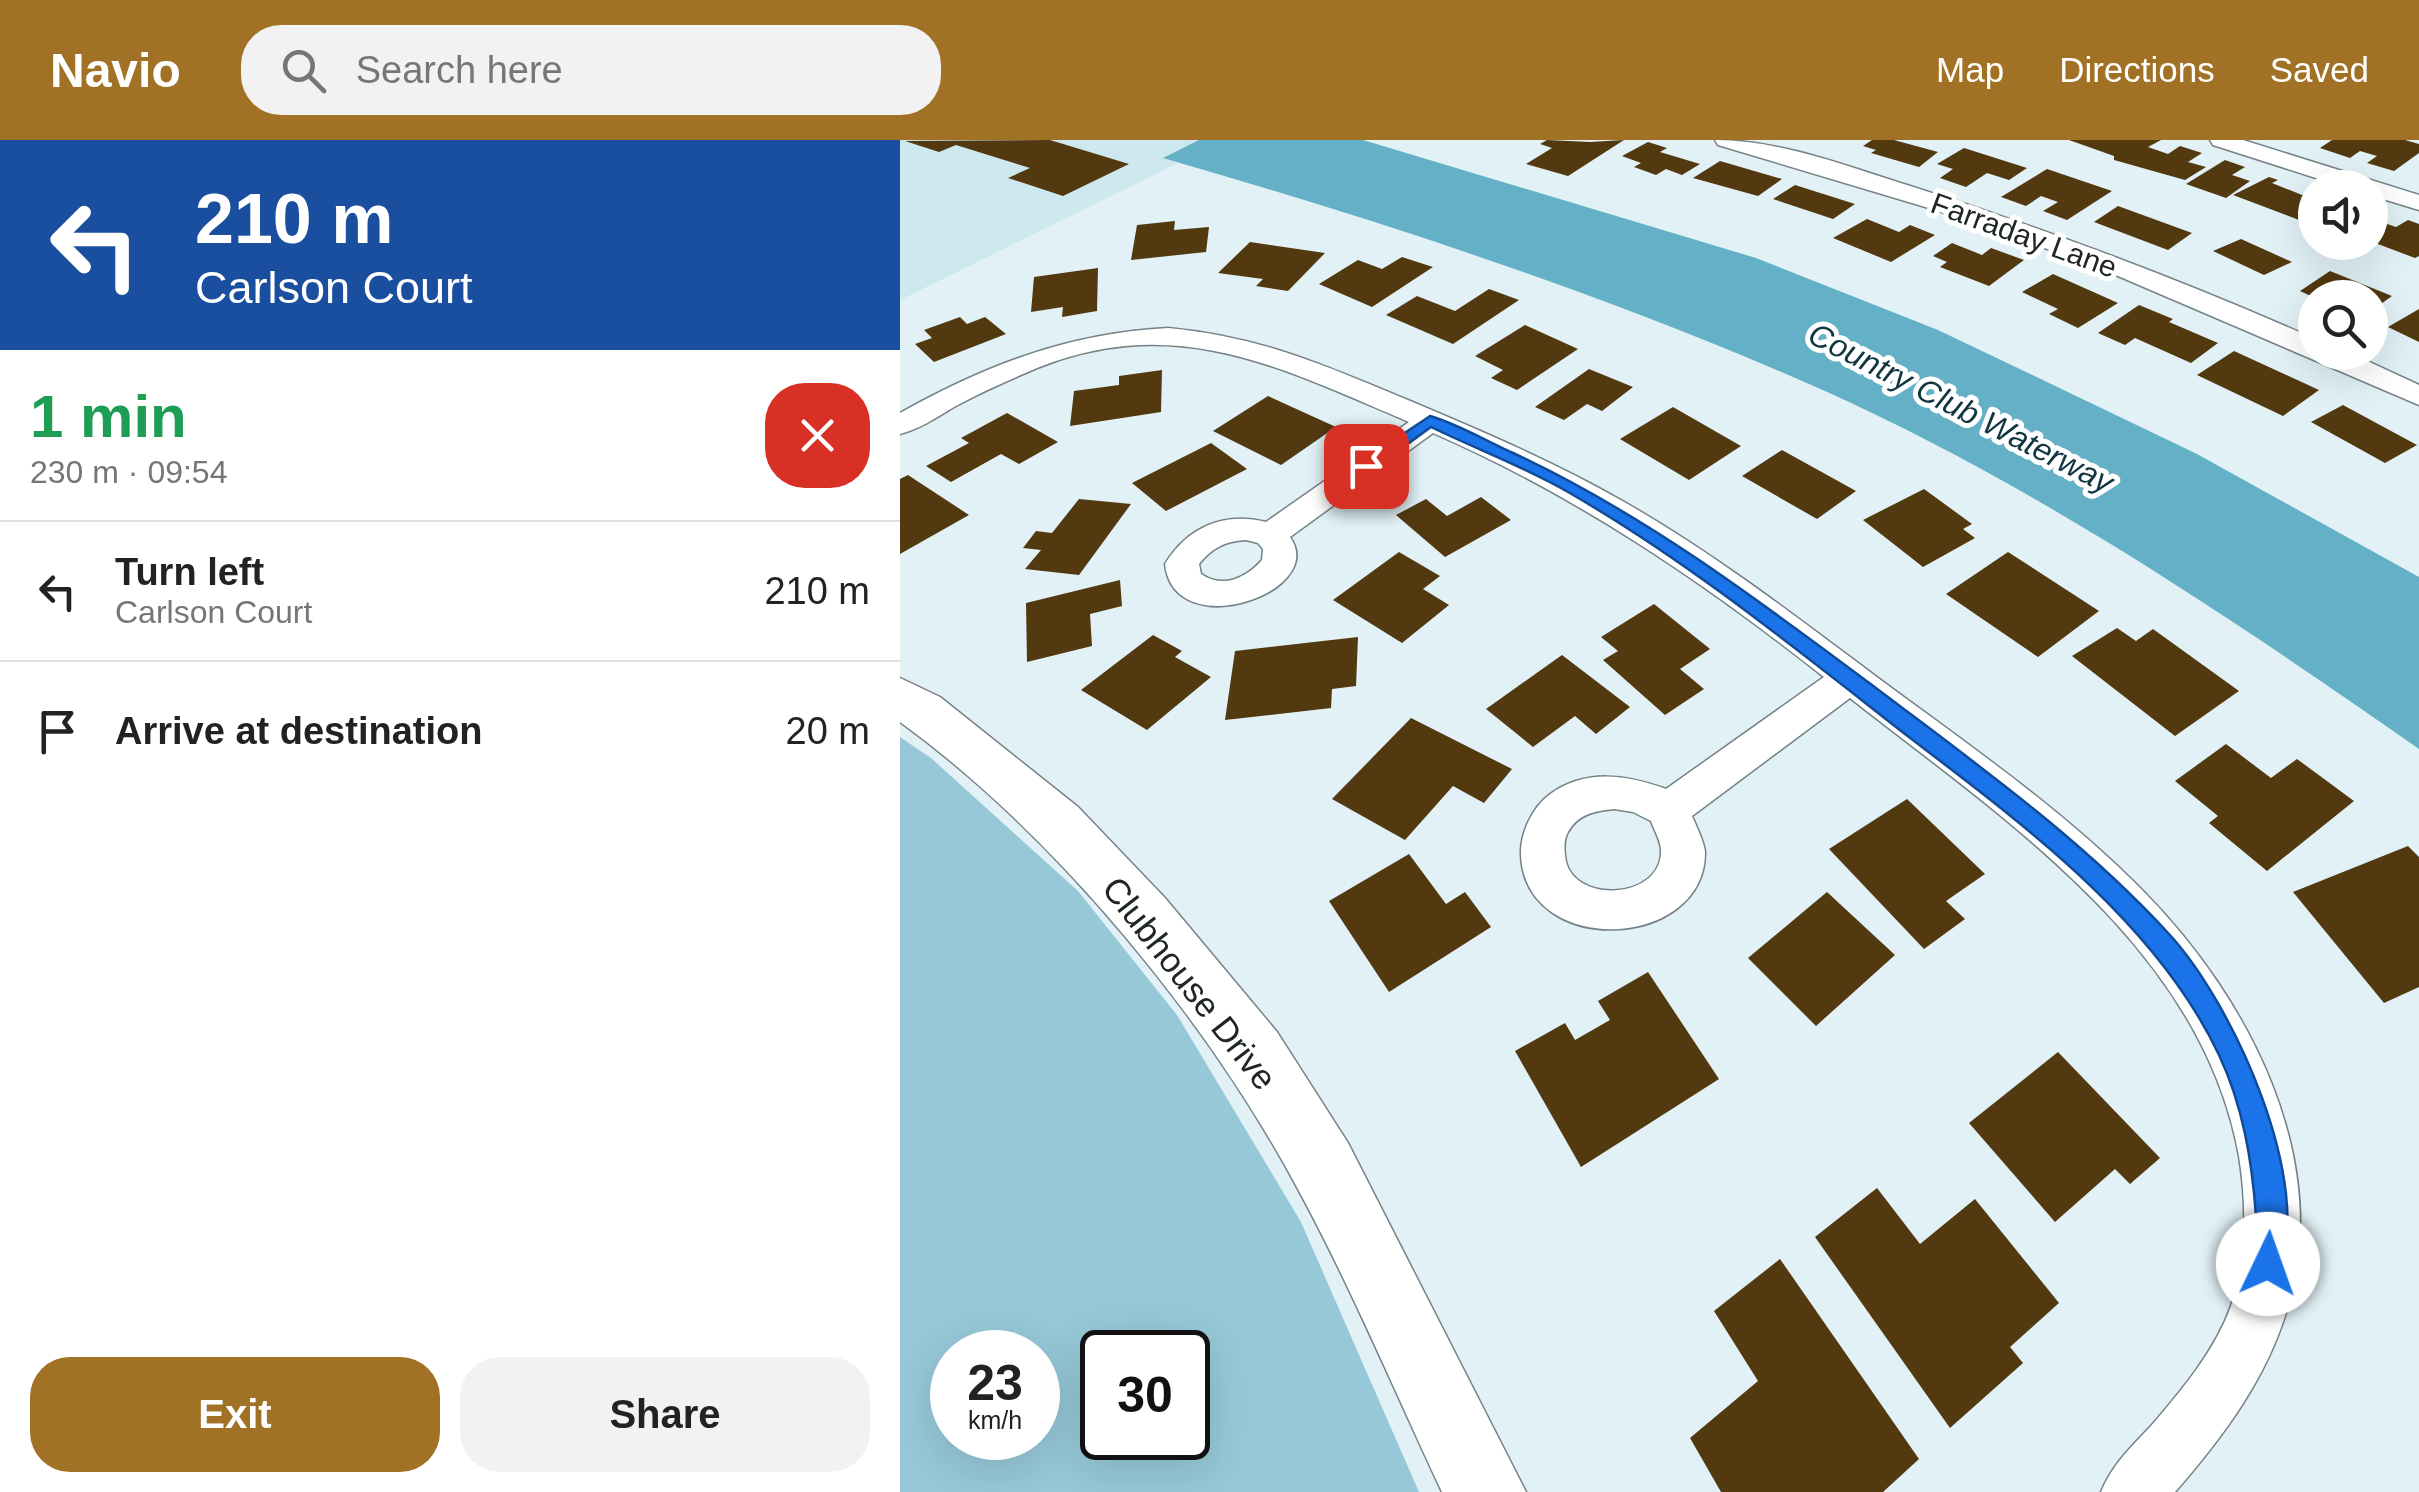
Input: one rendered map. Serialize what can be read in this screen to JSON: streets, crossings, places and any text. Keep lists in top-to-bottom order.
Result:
{
  "streets": {
    "street": ["Farraday Lane", "Clubhouse Drive"]
  },
  "water": ["Country Club Waterway"],
  "page": {
    "header": "Navio",
    "search": "Search here",
    "nav": ["Map", "Directions", "Saved"],
    "turn": ["210 m", "Carlson Court"],
    "heading": ["1 min", "230 m · 09:54"],
    "list": [
      {
        "name": "Turn left",
        "note": "Carlson Court",
        "value": "210 m"
      },
      {
        "name": "Arrive at destination",
        "value": "20 m"
      }
    ],
    "speed": "23 km/h",
    "limit": "30",
    "buttons": ["Exit", "Share"]
  }
}
